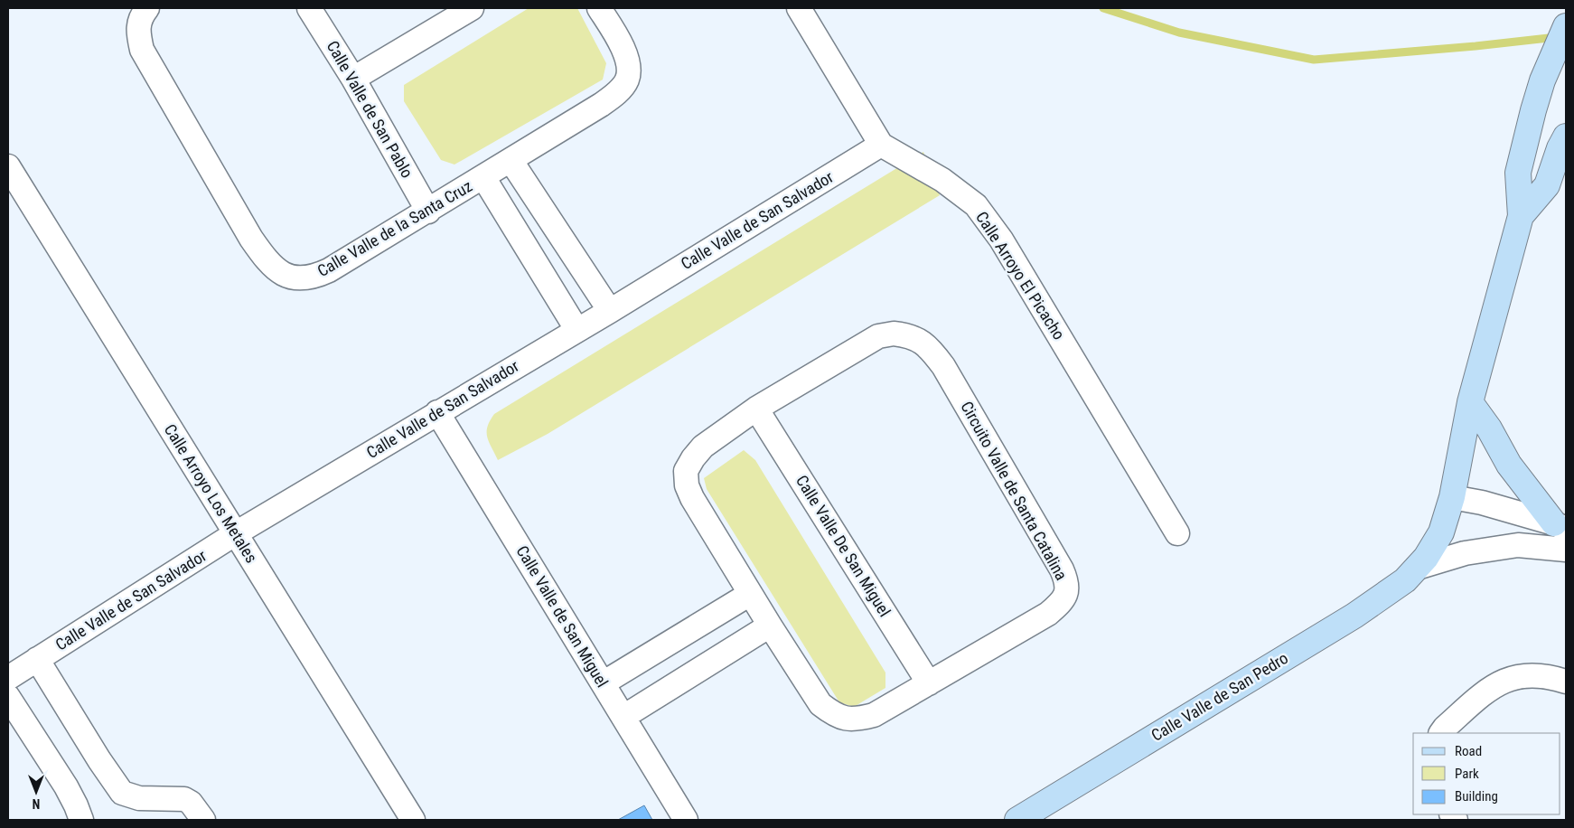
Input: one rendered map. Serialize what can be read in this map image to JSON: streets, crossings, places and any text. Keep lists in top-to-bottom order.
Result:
{
  "streets": {
    "street": [
      "Calle Valle de San Pablo",
      "Calle Valle de San Salvador",
      "Calle Valle de la Santa Cruz",
      "Calle Arroyo El Picacho",
      "Circuito Valle de Santa Catalina",
      "Calle Arroyo Los Metales",
      "Calle Valle De San Miguel",
      "Calle Valle de San Miguel",
      "Calle Valle de San Pedro"
    ]
  },
  "crossings": [
    ["Calle Valle de San Pablo", "Calle Valle de la Santa Cruz"],
    ["Calle Valle de San Salvador", "Calle Valle de la Santa Cruz"],
    ["Calle Valle de San Salvador", "Calle Arroyo El Picacho"],
    ["Calle Valle de San Salvador", "Calle Arroyo Los Metales"],
    ["Calle Valle de San Salvador", "Calle Valle de San Miguel"],
    ["Circuito Valle de Santa Catalina", "Calle Valle De San Miguel"]
  ],
  "legend": ["Road", "Park", "Building"],
  "north": "bottom"
}
